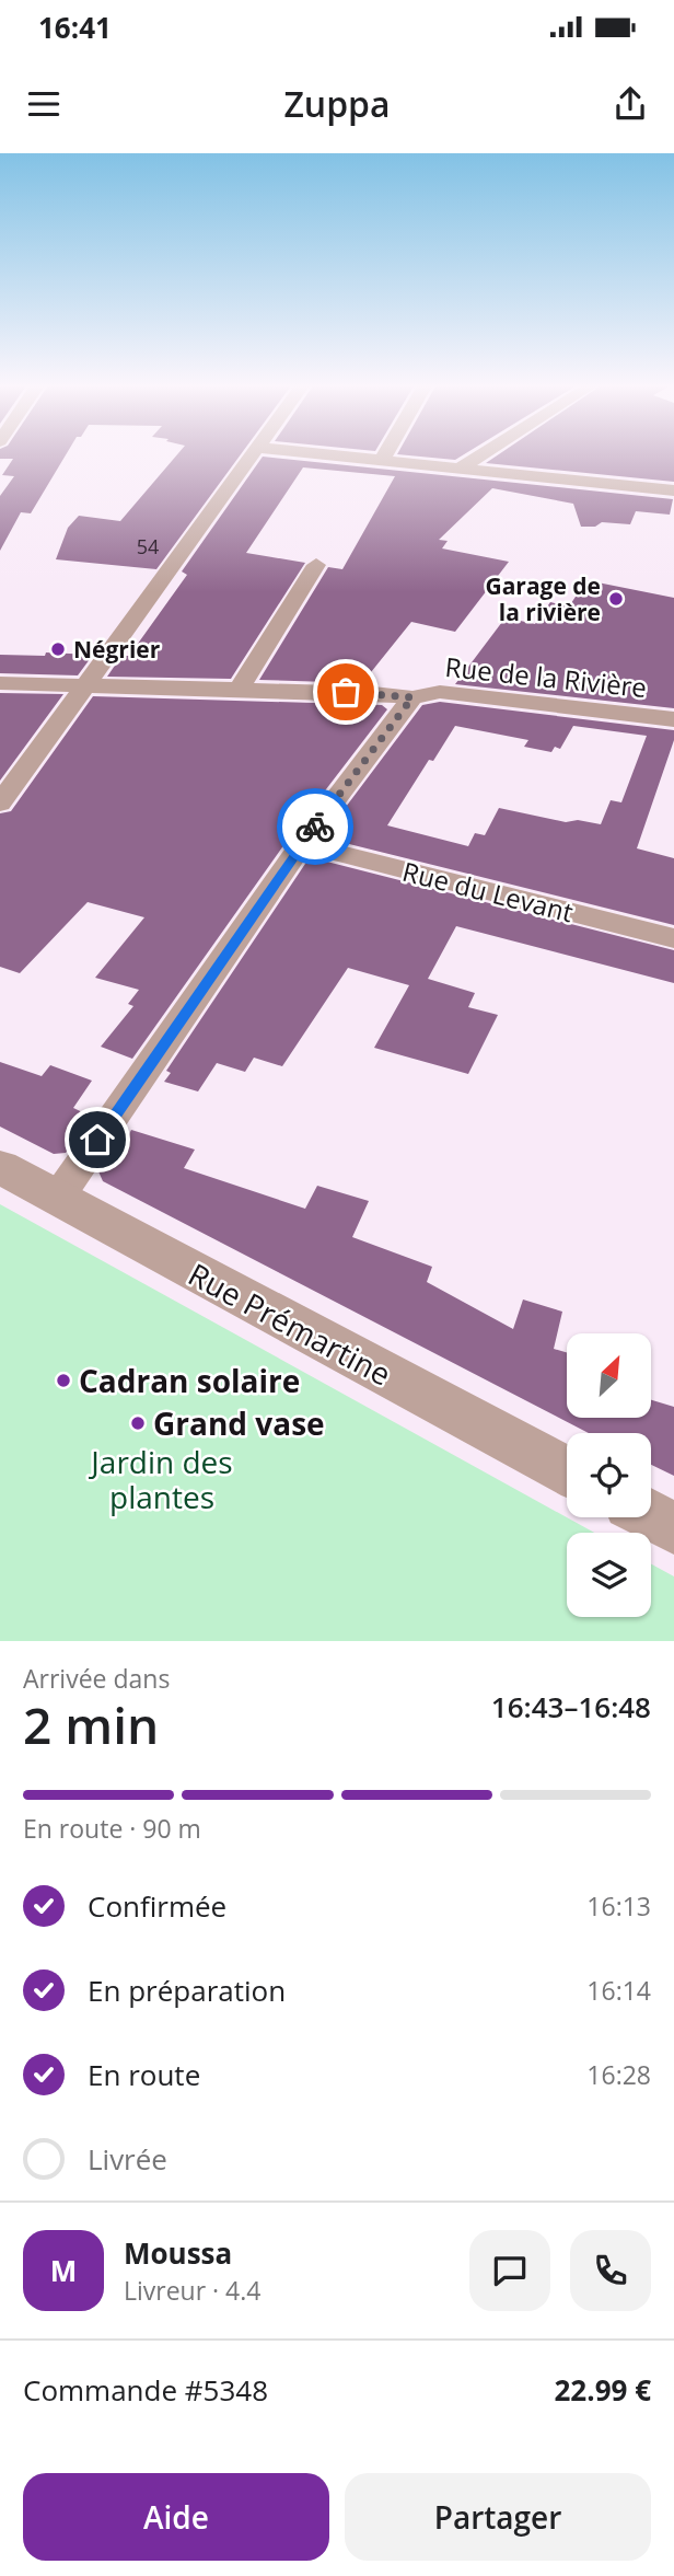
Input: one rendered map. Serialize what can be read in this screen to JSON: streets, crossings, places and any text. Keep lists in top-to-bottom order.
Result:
{
  "streets": {
    "street": ["Rue de la Rivière", "Rue du Levant", "Rue Prémartine"]
  },
  "parks": ["Jardin des plantes"],
  "places": [
    "Garage de la rivière",
    "Négrier",
    "Cadran solaire",
    "Grand vase"
  ],
  "house_numbers": ["54"],
  "north": "top right",
  "page": {
    "status": "16:41",
    "header": "Zuppa",
    "heading": ["2 min", "Arrivée dans", "16:43–16:48"],
    "panel": [
      "Moussa",
      "Livreur · 4.4",
      "Commande #5348",
      "22.99 €"
    ],
    "bar": "En route · 90 m",
    "list": [
      ["Confirmée", "16:13"],
      ["En préparation", "16:14"],
      ["En route", "16:28"],
      "Livrée"
    ],
    "round": "M",
    "buttons": ["Aide", "Partager"]
  }
}
